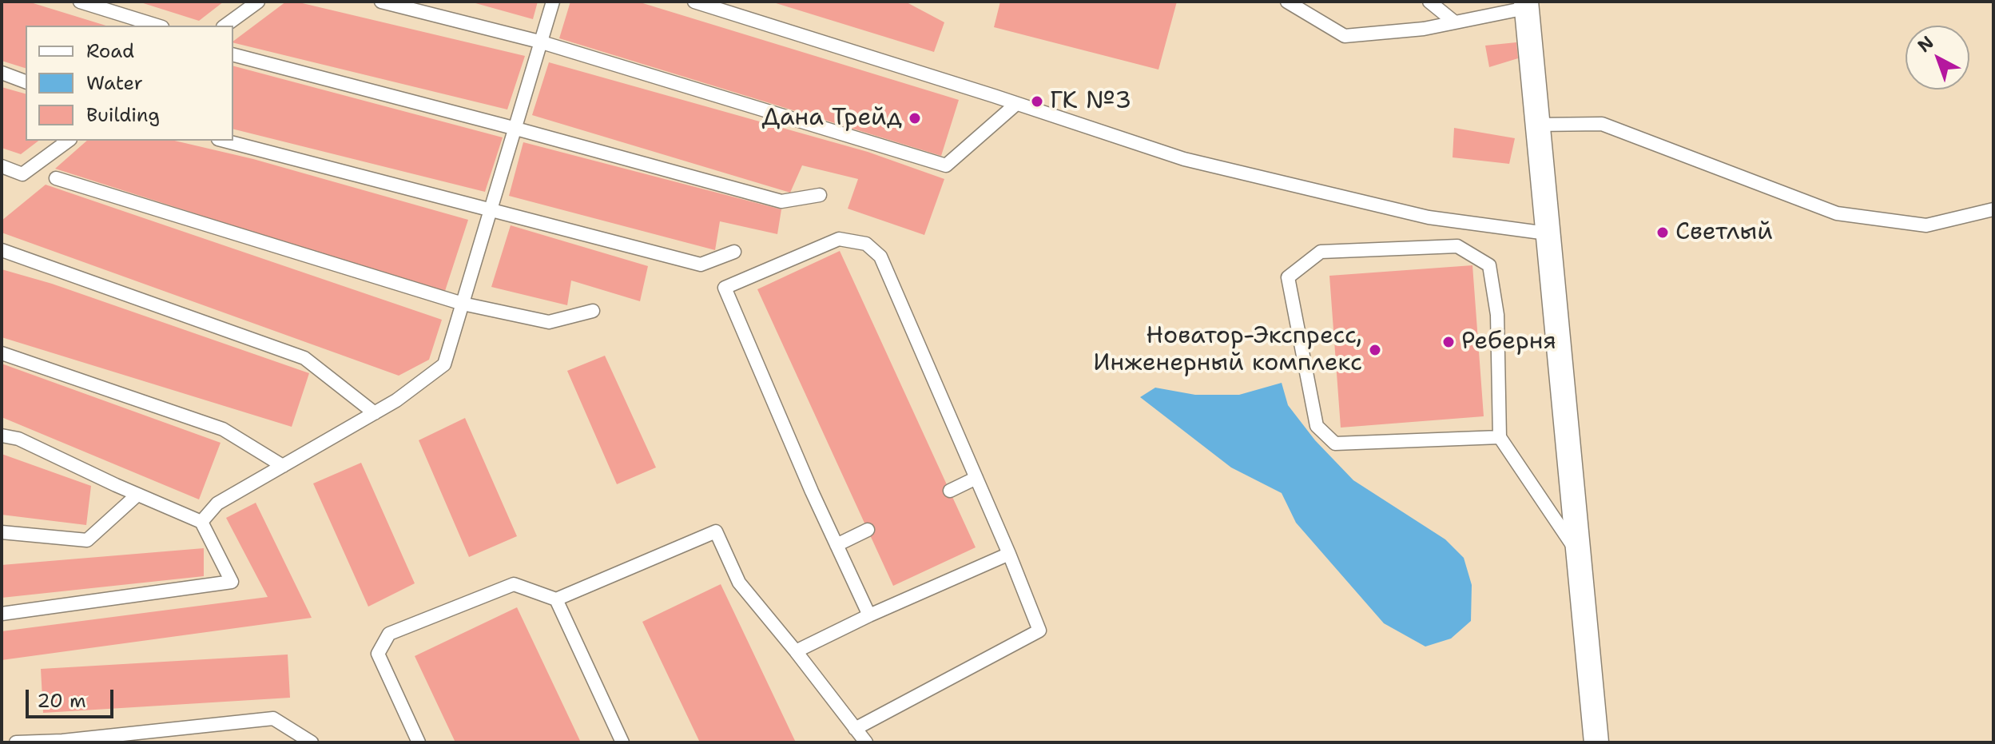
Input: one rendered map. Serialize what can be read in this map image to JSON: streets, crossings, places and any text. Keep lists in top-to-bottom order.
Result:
{
  "places": [
    "ГК №3",
    "Дана Трейд",
    "Светлый",
    "Реберня",
    "Новатор-Экспресс, Инженерный комплекс"
  ],
  "legend": ["Road", "Water", "Building"],
  "scale_bar": "20 m",
  "north": "top left"
}
